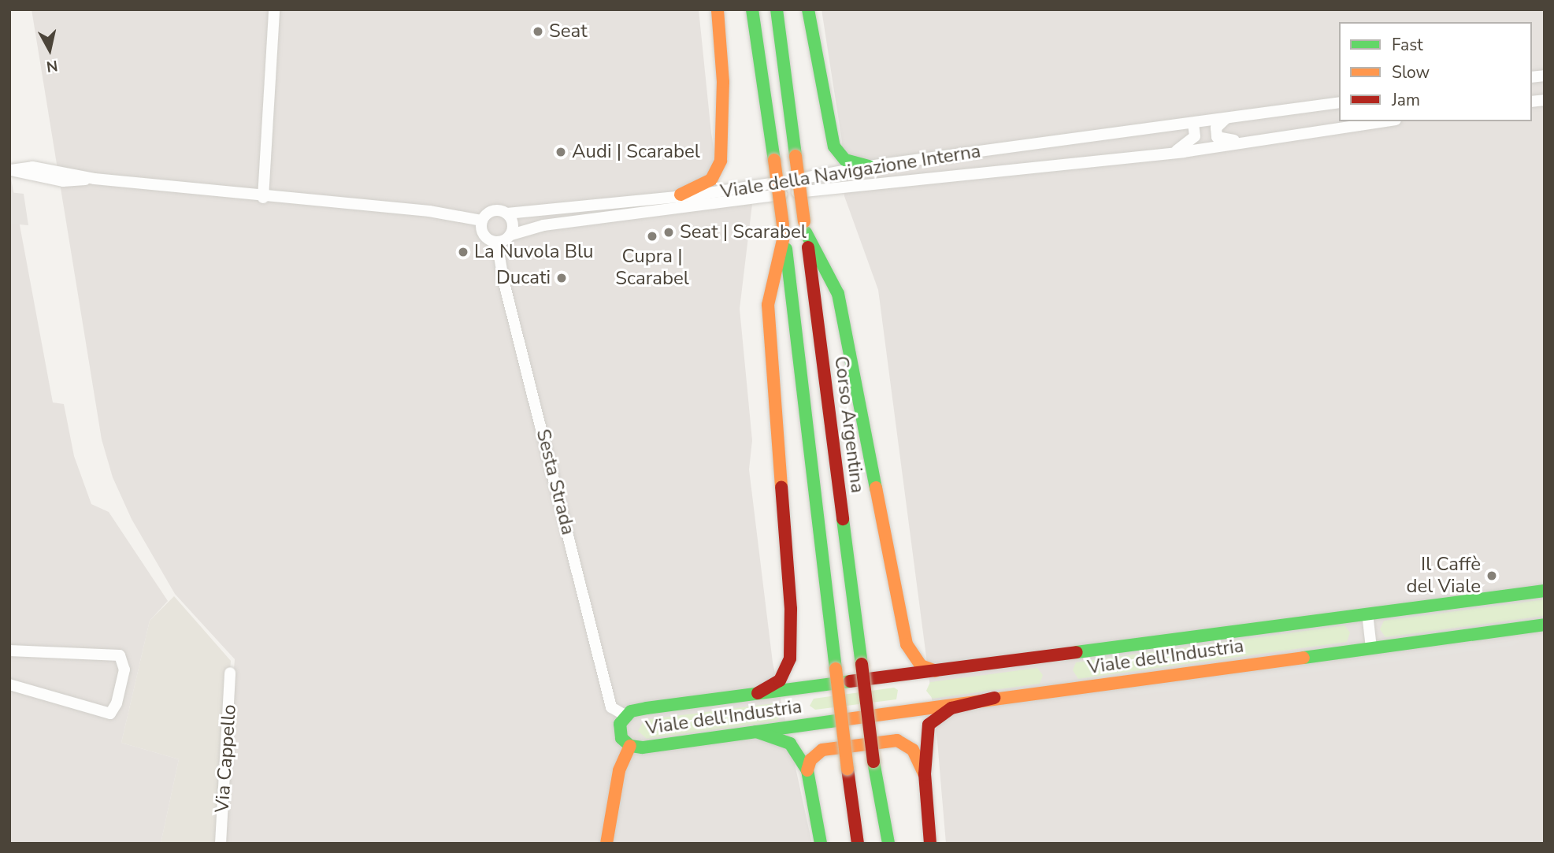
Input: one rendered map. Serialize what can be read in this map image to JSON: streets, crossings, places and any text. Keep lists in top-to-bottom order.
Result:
{
  "streets": {
    "main road": ["Corso Argentina", "Viale dell'Industria"],
    "street": ["Viale della Navigazione Interna", "Sesta Strada", "Via Cappello"]
  },
  "crossings": [
    ["Viale della Navigazione Interna", "Sesta Strada"],
    ["Sesta Strada", "Viale dell'Industria"]
  ],
  "places": [
    "Seat",
    "Audi | Scarabel",
    "Seat | Scarabel",
    "Cupra | Scarabel",
    "La Nuvola Blu",
    "Ducati",
    "Il Caffè del Viale"
  ],
  "legend": ["Fast", "Slow", "Jam"],
  "north": "bottom"
}
